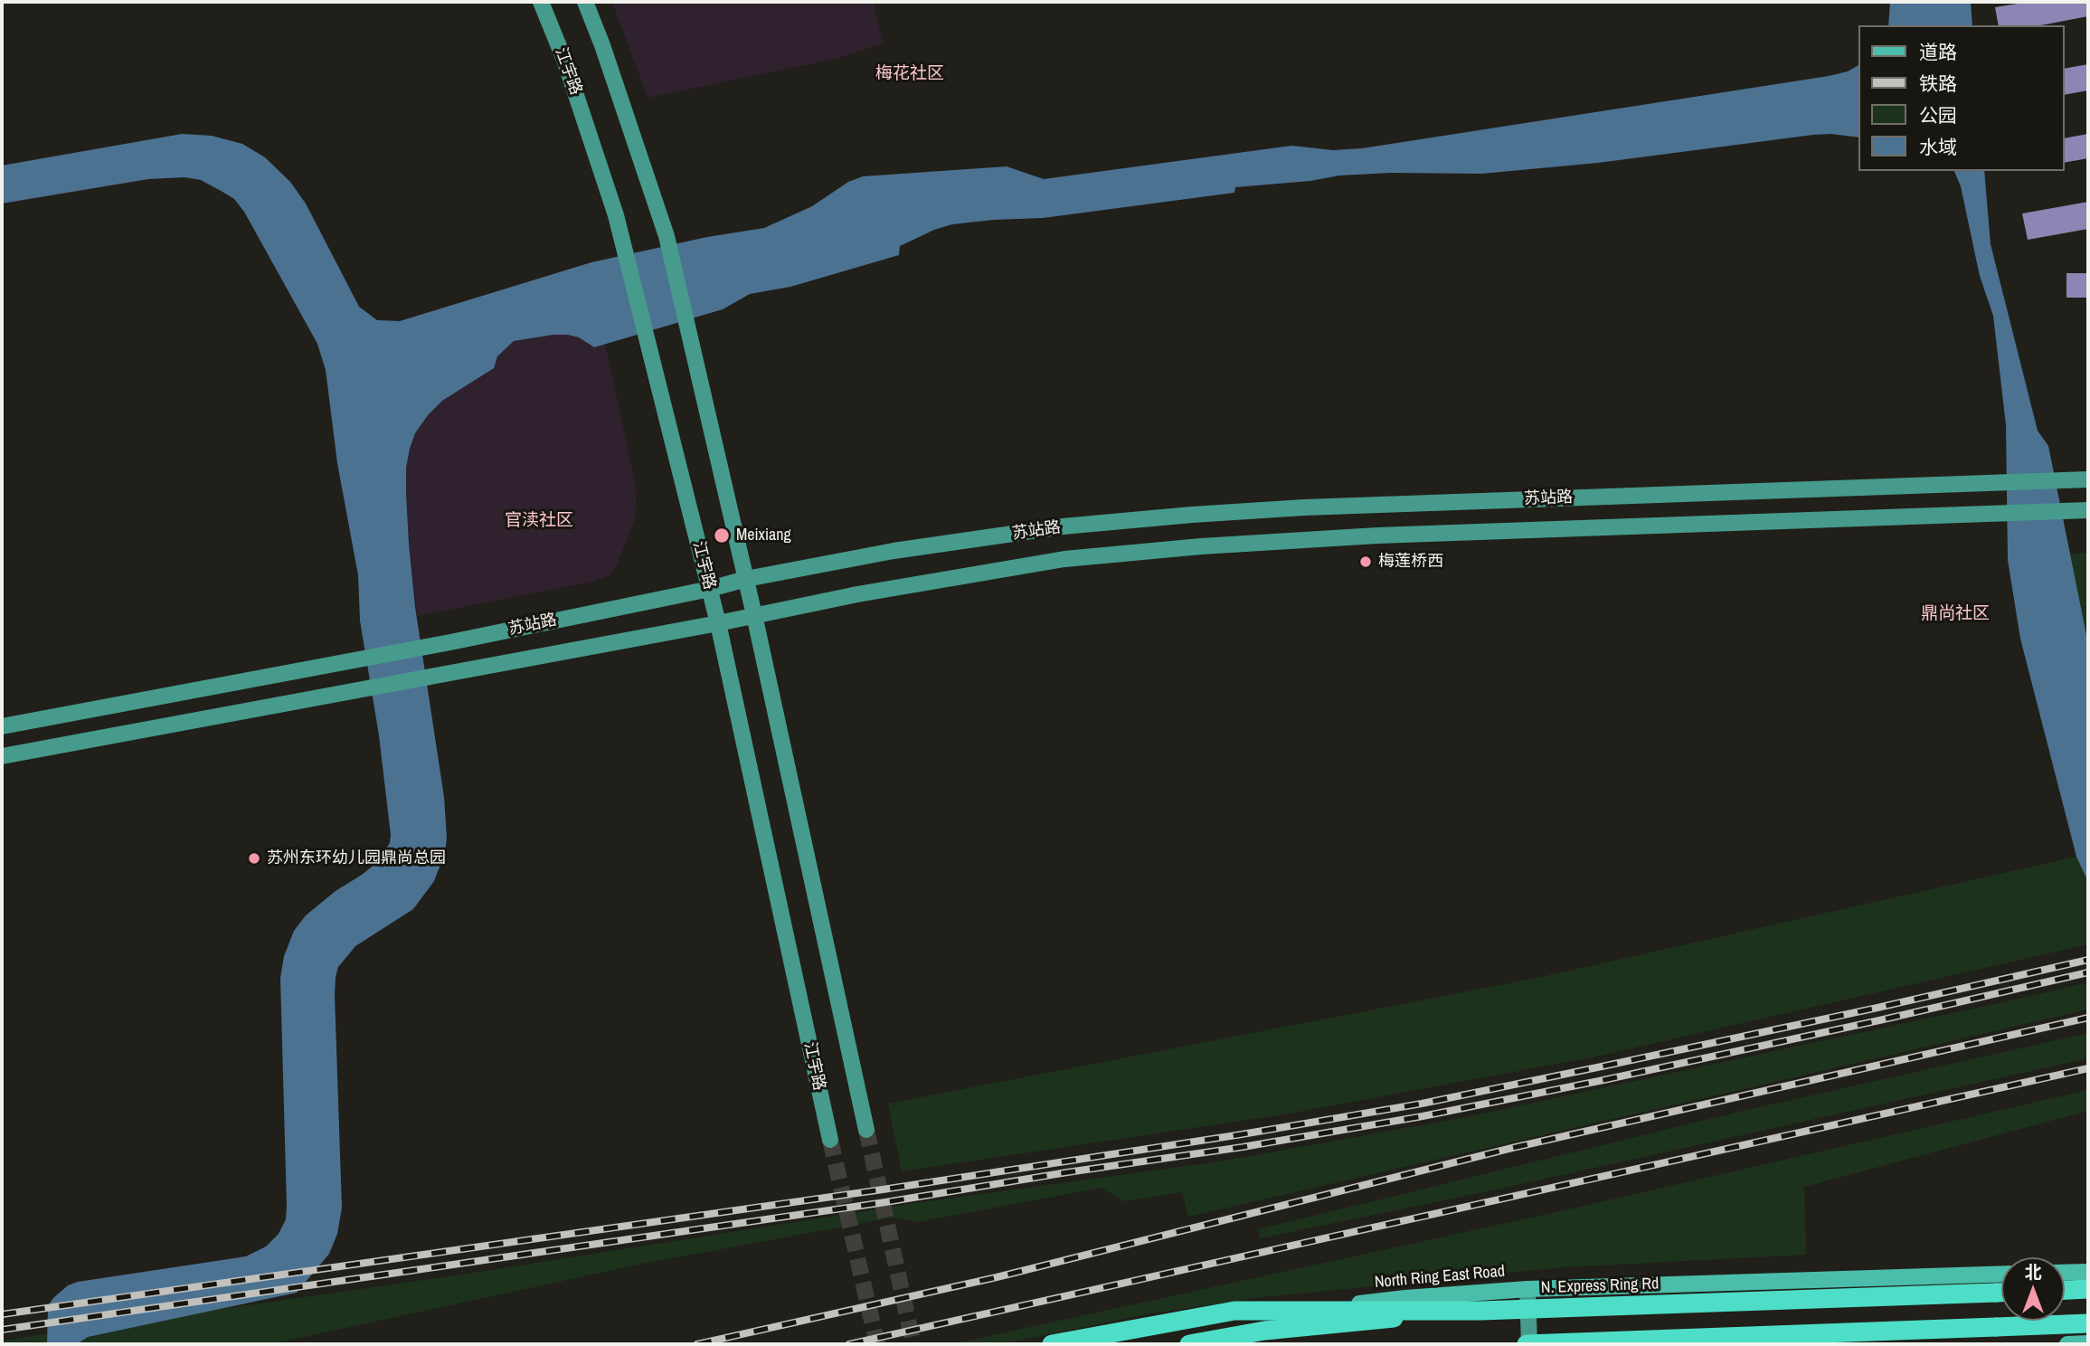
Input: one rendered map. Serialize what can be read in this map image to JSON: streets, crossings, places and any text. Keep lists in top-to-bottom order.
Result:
{
  "streets": {
    "highway": ["N. Express Ring Rd"],
    "main road": ["江宇路", "苏站路", "North Ring East Road"]
  },
  "crossings": [
    ["江宇路", "苏站路"]
  ],
  "districts": ["梅花社区", "官渎社区", "鼎尚社区"],
  "places": ["Meixiang", "梅莲桥西", "苏州东环幼儿园鼎尚总园"],
  "legend": [
    "道路",
    "铁路",
    "公园",
    "水域"
  ],
  "north": "top"
}
